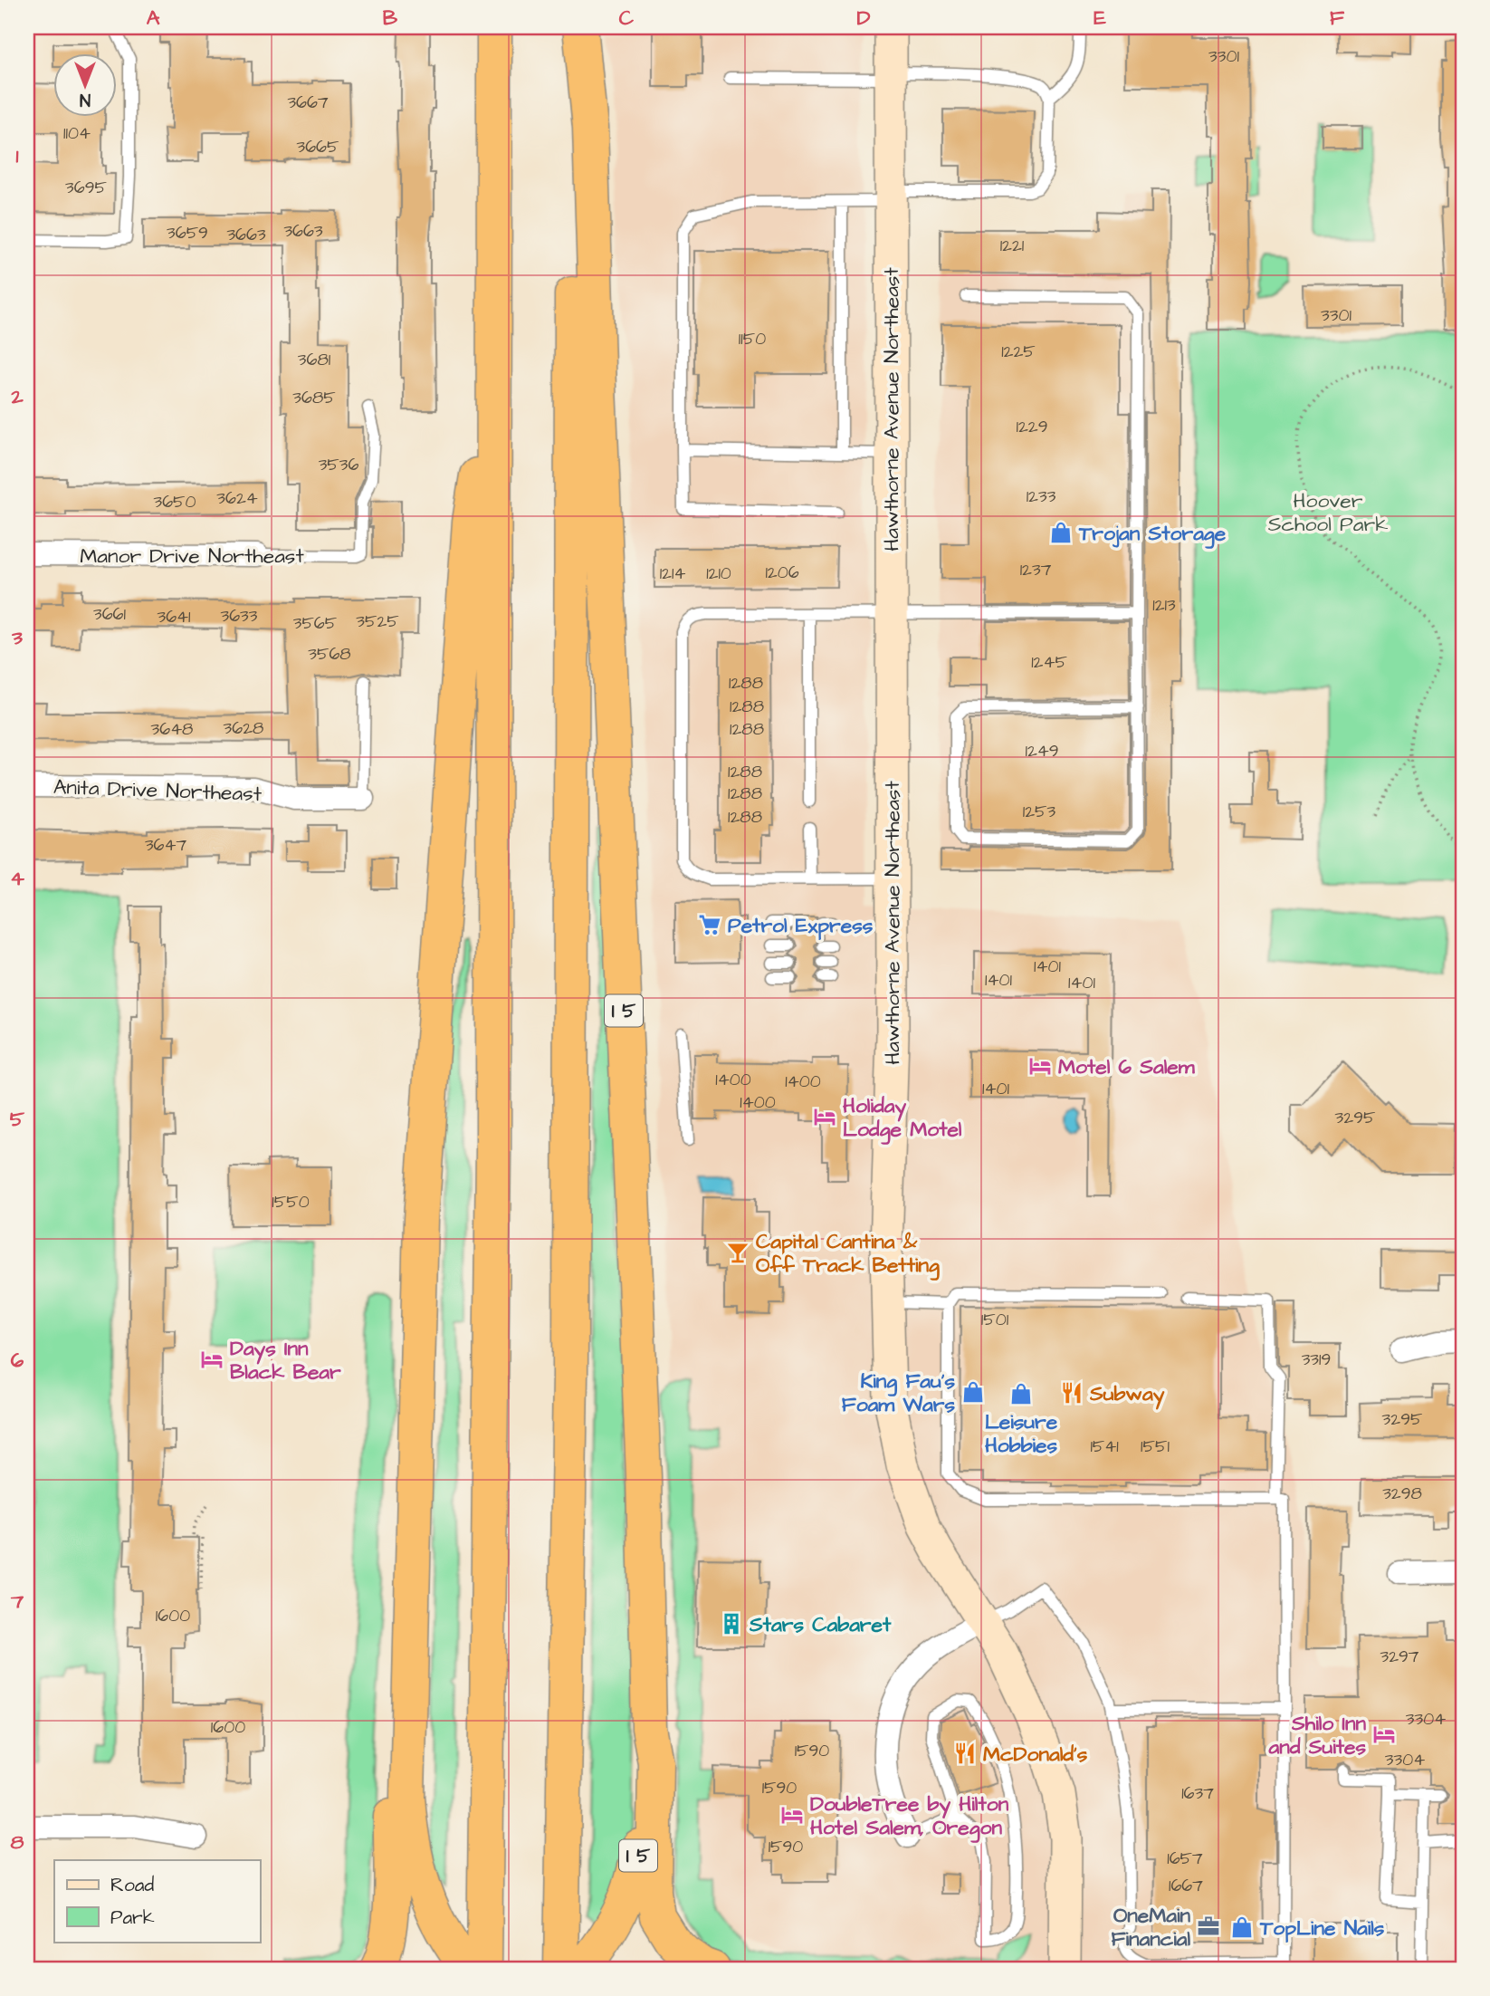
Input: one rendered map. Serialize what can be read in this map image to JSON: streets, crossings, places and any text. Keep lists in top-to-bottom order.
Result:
{
  "streets": {
    "highway": ["I 5"],
    "main road": ["Hawthorne Avenue Northeast"],
    "street": ["Manor Drive Northeast", "Anita Drive Northeast"]
  },
  "parks": ["Hoover School Park"],
  "places": {
    "shop": [
      "Trojan Storage",
      "King Fau's Foam Wars",
      "Leisure Hobbies",
      "TopLine Nails"
    ],
    "supermarket": ["Petrol Express"],
    "hotel": [
      "Motel 6 Salem",
      "Holiday Lodge Motel",
      "Days Inn Black Bear",
      "Shilo Inn and Suites",
      "DoubleTree by Hilton Hotel Salem, Oregon"
    ],
    "bar": ["Capital Cantina & Off Track Betting"],
    "restaurant": ["Subway", "McDonald's"],
    "building": ["Stars Cabaret"],
    "office": ["OneMain Financial"]
  },
  "house_numbers": [
    "3301",
    "3667",
    "1104",
    "3665",
    "3695",
    "3663",
    "3659",
    "3663",
    "1221",
    "3301",
    "1150",
    "1225",
    "3681",
    "3685",
    "1229",
    "3536",
    "1233",
    "3624",
    "3650",
    "1237",
    "1206",
    "1214",
    "1210",
    "1213",
    "3661",
    "3633",
    "3641",
    "3525",
    "3565",
    "3568",
    "1245",
    "1288",
    "1288",
    "3628",
    "3648",
    "1288",
    "1249",
    "1288",
    "1288",
    "1253",
    "1288",
    "3647",
    "1401",
    "1401",
    "1401",
    "1400",
    "1400",
    "1401",
    "1400",
    "3295",
    "1550",
    "1501",
    "3319",
    "3295",
    "1541",
    "1551",
    "3298",
    "1600",
    "3297",
    "3304",
    "1600",
    "1590",
    "3304",
    "1590",
    "1637",
    "1590",
    "1657",
    "1667"
  ],
  "legend": ["Road", "Park"],
  "north": "bottom",
  "grid": {
    "columns": [
      "A",
      "B",
      "C",
      "D",
      "E",
      "F"
    ],
    "rows": [
      "1",
      "2",
      "3",
      "4",
      "5",
      "6",
      "7",
      "8"
    ]
  }
}
